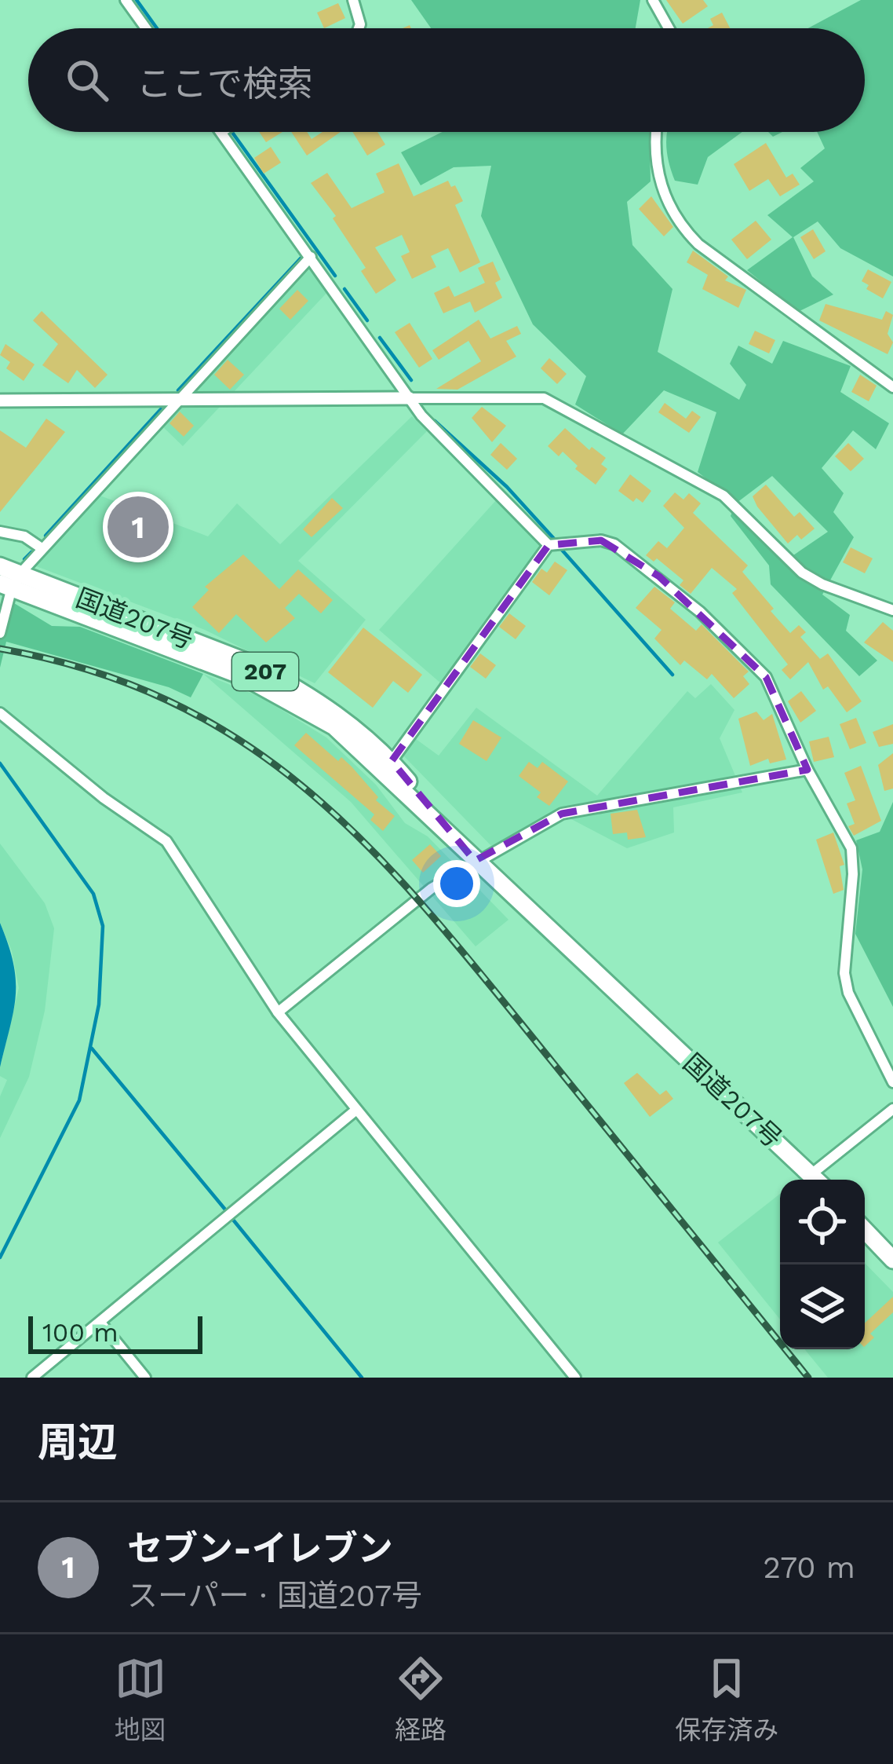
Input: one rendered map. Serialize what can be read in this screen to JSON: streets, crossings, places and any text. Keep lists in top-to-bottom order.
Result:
{
  "streets": {
    "highway": ["国道207号", "207"]
  },
  "scale_bar": "100 m",
  "page": {
    "search": "ここで検索",
    "pins": "1",
    "scale": "100 m",
    "heading": "周辺",
    "list": [
      {
        "mark": "1",
        "name": "セブン-イレブン",
        "note": "スーパー · 国道207号",
        "value": "270 m"
      }
    ],
    "nav": ["地図", "経路", "保存済み"]
  }
}
